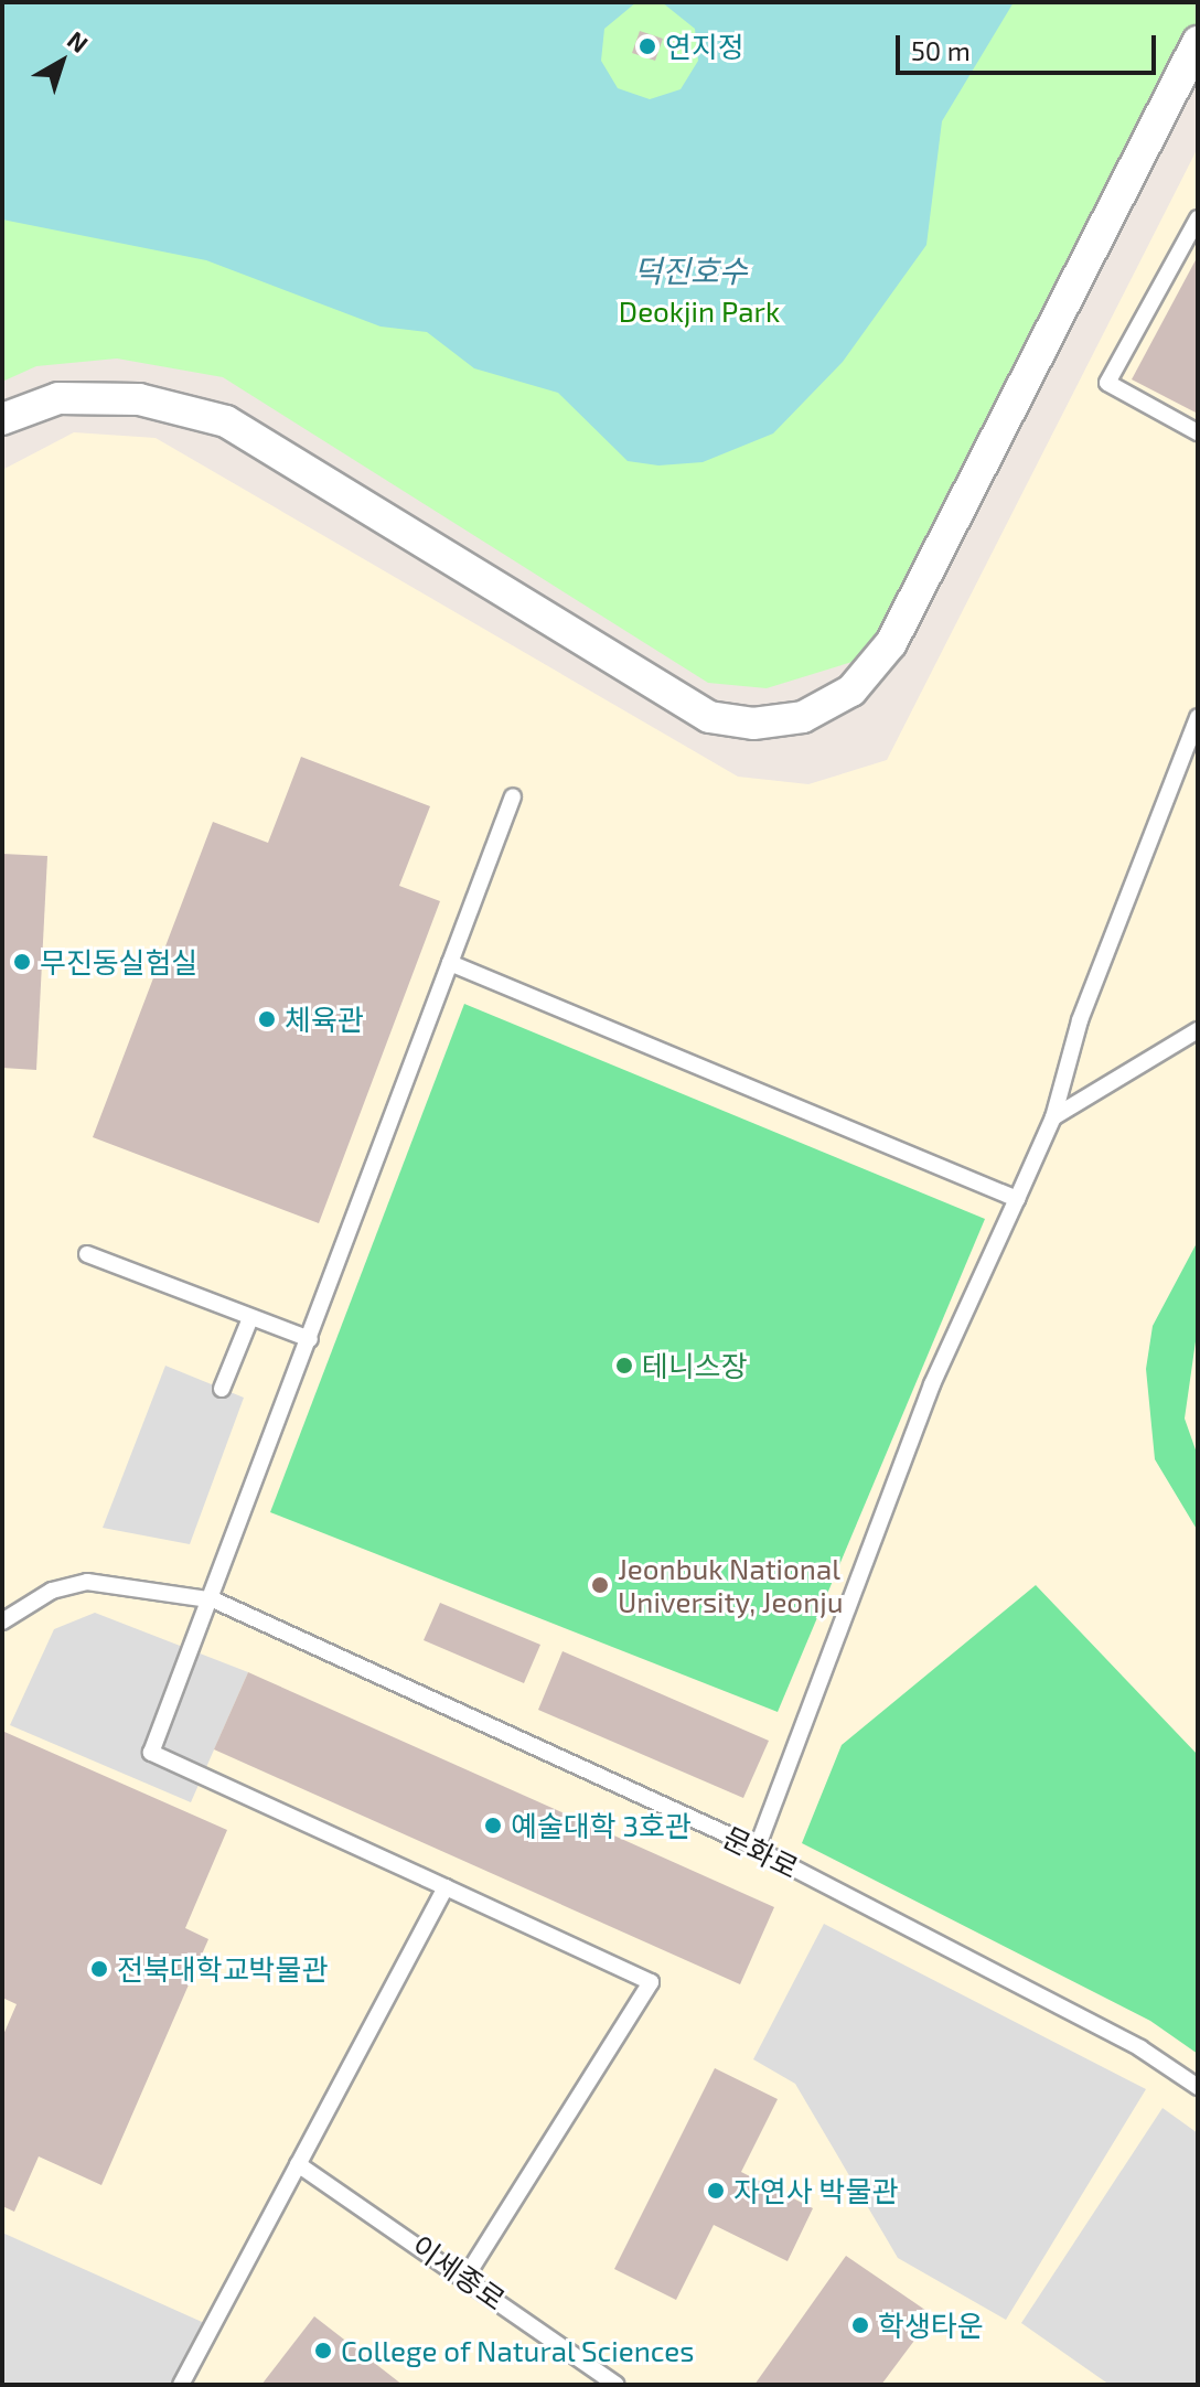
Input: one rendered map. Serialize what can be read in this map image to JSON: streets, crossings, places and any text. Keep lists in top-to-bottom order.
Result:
{
  "streets": {
    "lane": ["문화로", "이세종로"]
  },
  "water": ["덕진호수"],
  "parks": ["Deokjin Park"],
  "places": [
    "연지정",
    "무진동실험실",
    "체육관",
    "테니스장",
    "Jeonbuk National University, Jeonju",
    "예술대학 3호관",
    "전북대학교박물관",
    "자연사 박물관",
    "학생타운",
    "College of Natural Sciences"
  ],
  "scale_bar": "50 m",
  "north": "top right"
}
